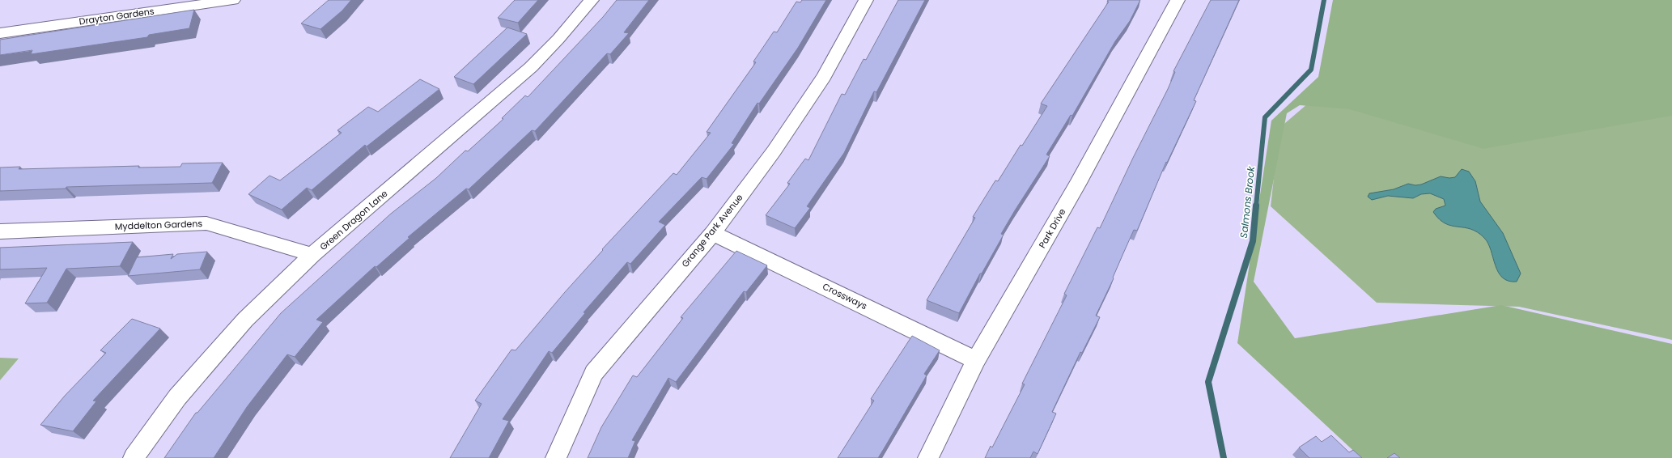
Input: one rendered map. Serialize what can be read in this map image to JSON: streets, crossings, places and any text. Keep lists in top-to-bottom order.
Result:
{
  "streets": {
    "street": [
      "Drayton Gardens",
      "Green Dragon Lane",
      "Myddelton Gardens",
      "Park Drive",
      "Grange Park Avenue",
      "Crossways"
    ]
  },
  "crossings": [
    ["Green Dragon Lane", "Myddelton Gardens"],
    ["Park Drive", "Crossways"],
    ["Grange Park Avenue", "Crossways"]
  ],
  "water": ["Salmons Brook"]
}
